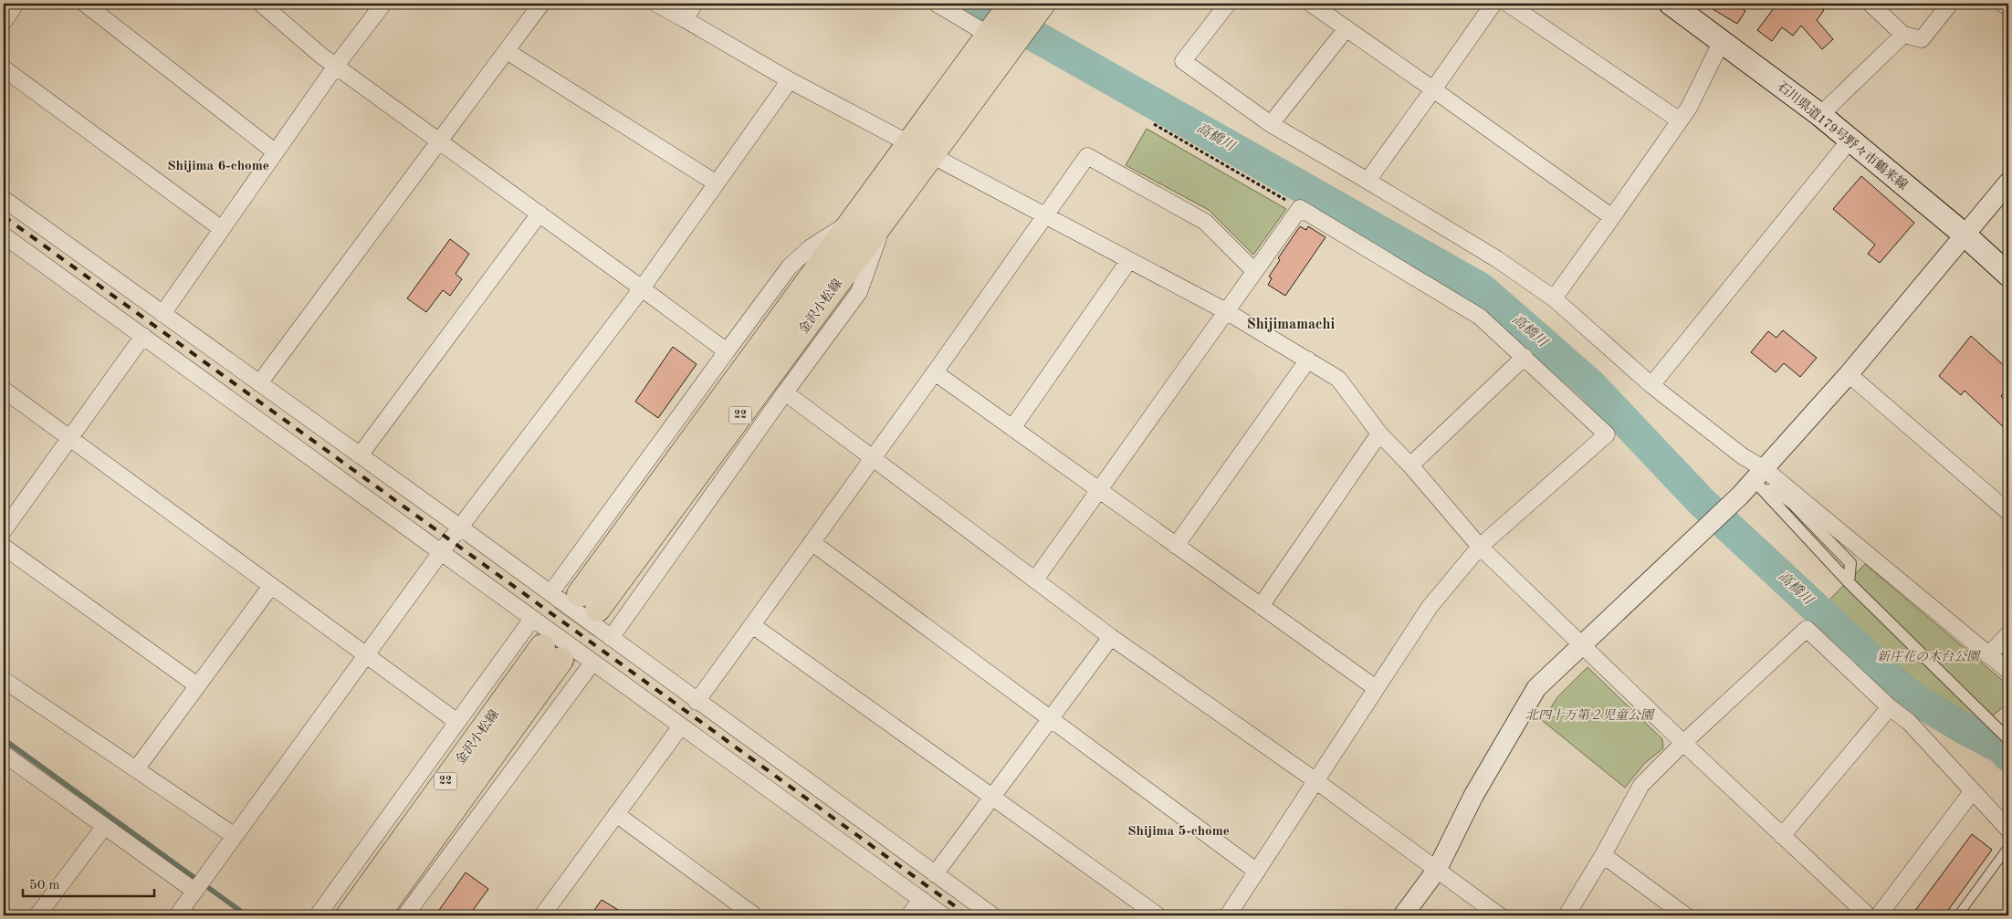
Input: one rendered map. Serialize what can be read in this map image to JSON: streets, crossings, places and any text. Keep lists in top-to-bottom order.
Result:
{
  "streets": {
    "main road": ["石川県道179号野々市鶴来線", "金沢小松線", "22"]
  },
  "crossings": [
    ["金沢小松線", "22"]
  ],
  "districts": ["Shijima 6-chome", "Shijimamachi", "Shijima 5-chome"],
  "water": ["高橋川"],
  "parks": ["新庄花の木台公園", "北四十万第２児童公園"],
  "scale_bar": "50 m"
}
